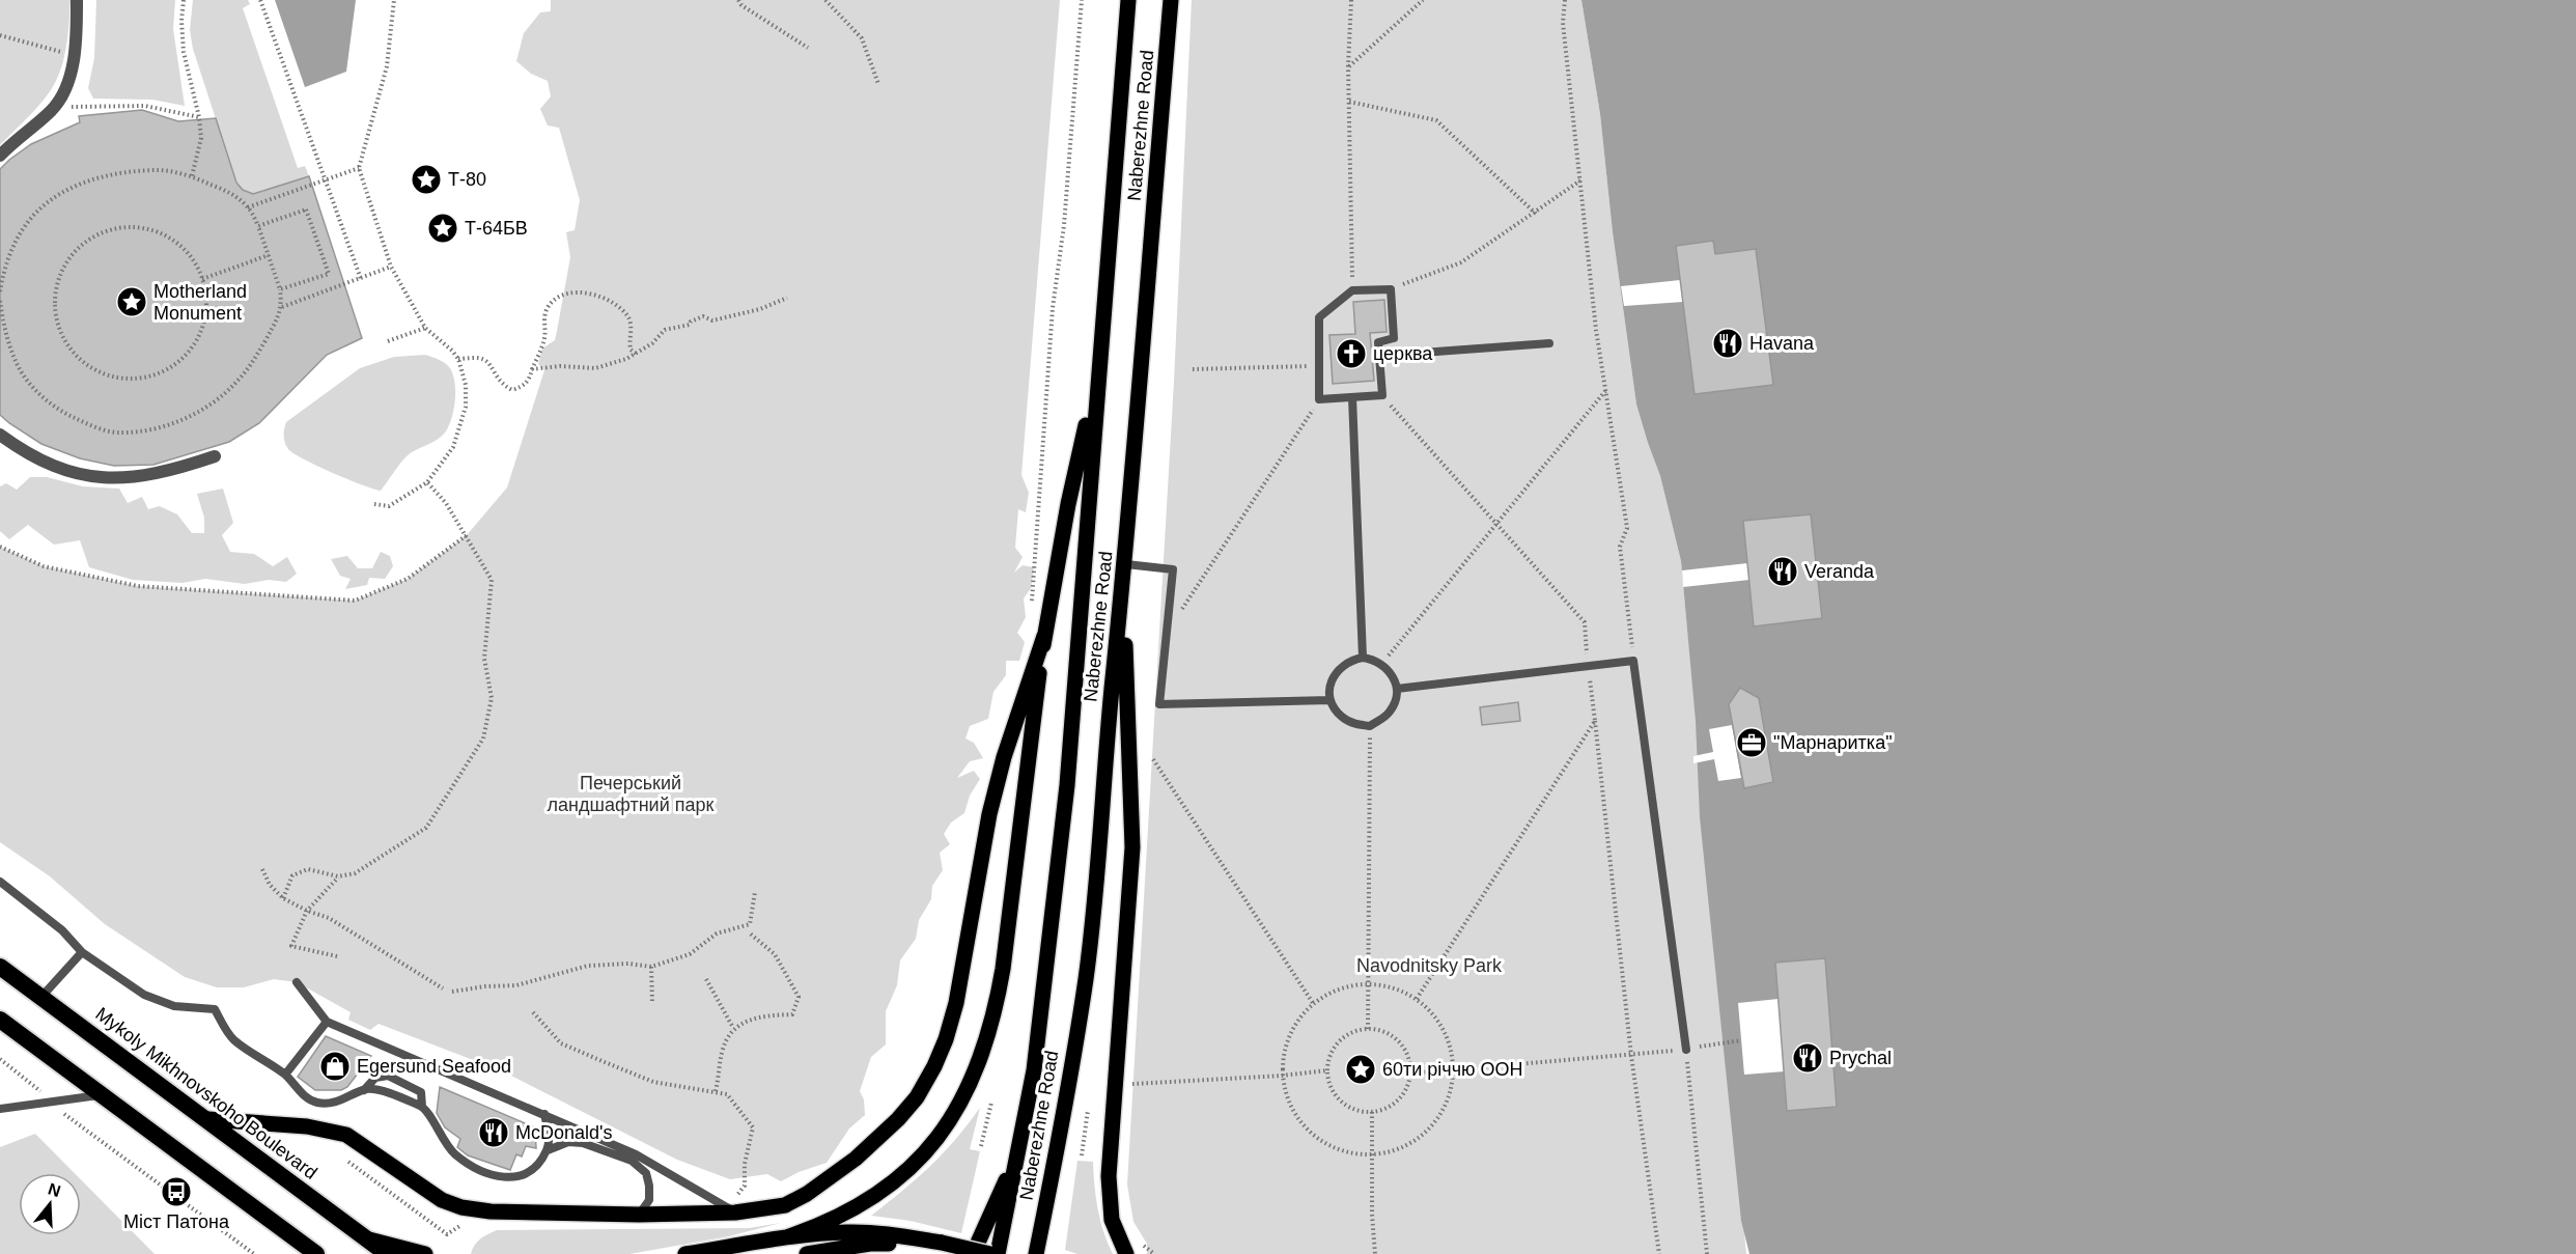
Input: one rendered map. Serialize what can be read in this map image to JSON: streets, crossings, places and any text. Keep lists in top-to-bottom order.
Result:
{
  "streets": {
    "highway": ["Mykoly Mikhnovskoho Boulevard"],
    "main road": ["Naberezhne Road"]
  },
  "parks": ["Печерський ландшафтний парк", "Navodnitsky Park"],
  "places": {
    "place": [
      "Т-80",
      "Т-64БВ",
      "Motherland Monument",
      "60ти річчю ООН"
    ],
    "restaurant": [
      "Havana",
      "Veranda",
      "Prychal",
      "McDonald's"
    ],
    "church": ["церква"],
    "office": ["\"Марнаритка\""],
    "shop": ["Egersund Seafood"],
    "bus stop": ["Міст Патона"]
  },
  "north": "top"
}
